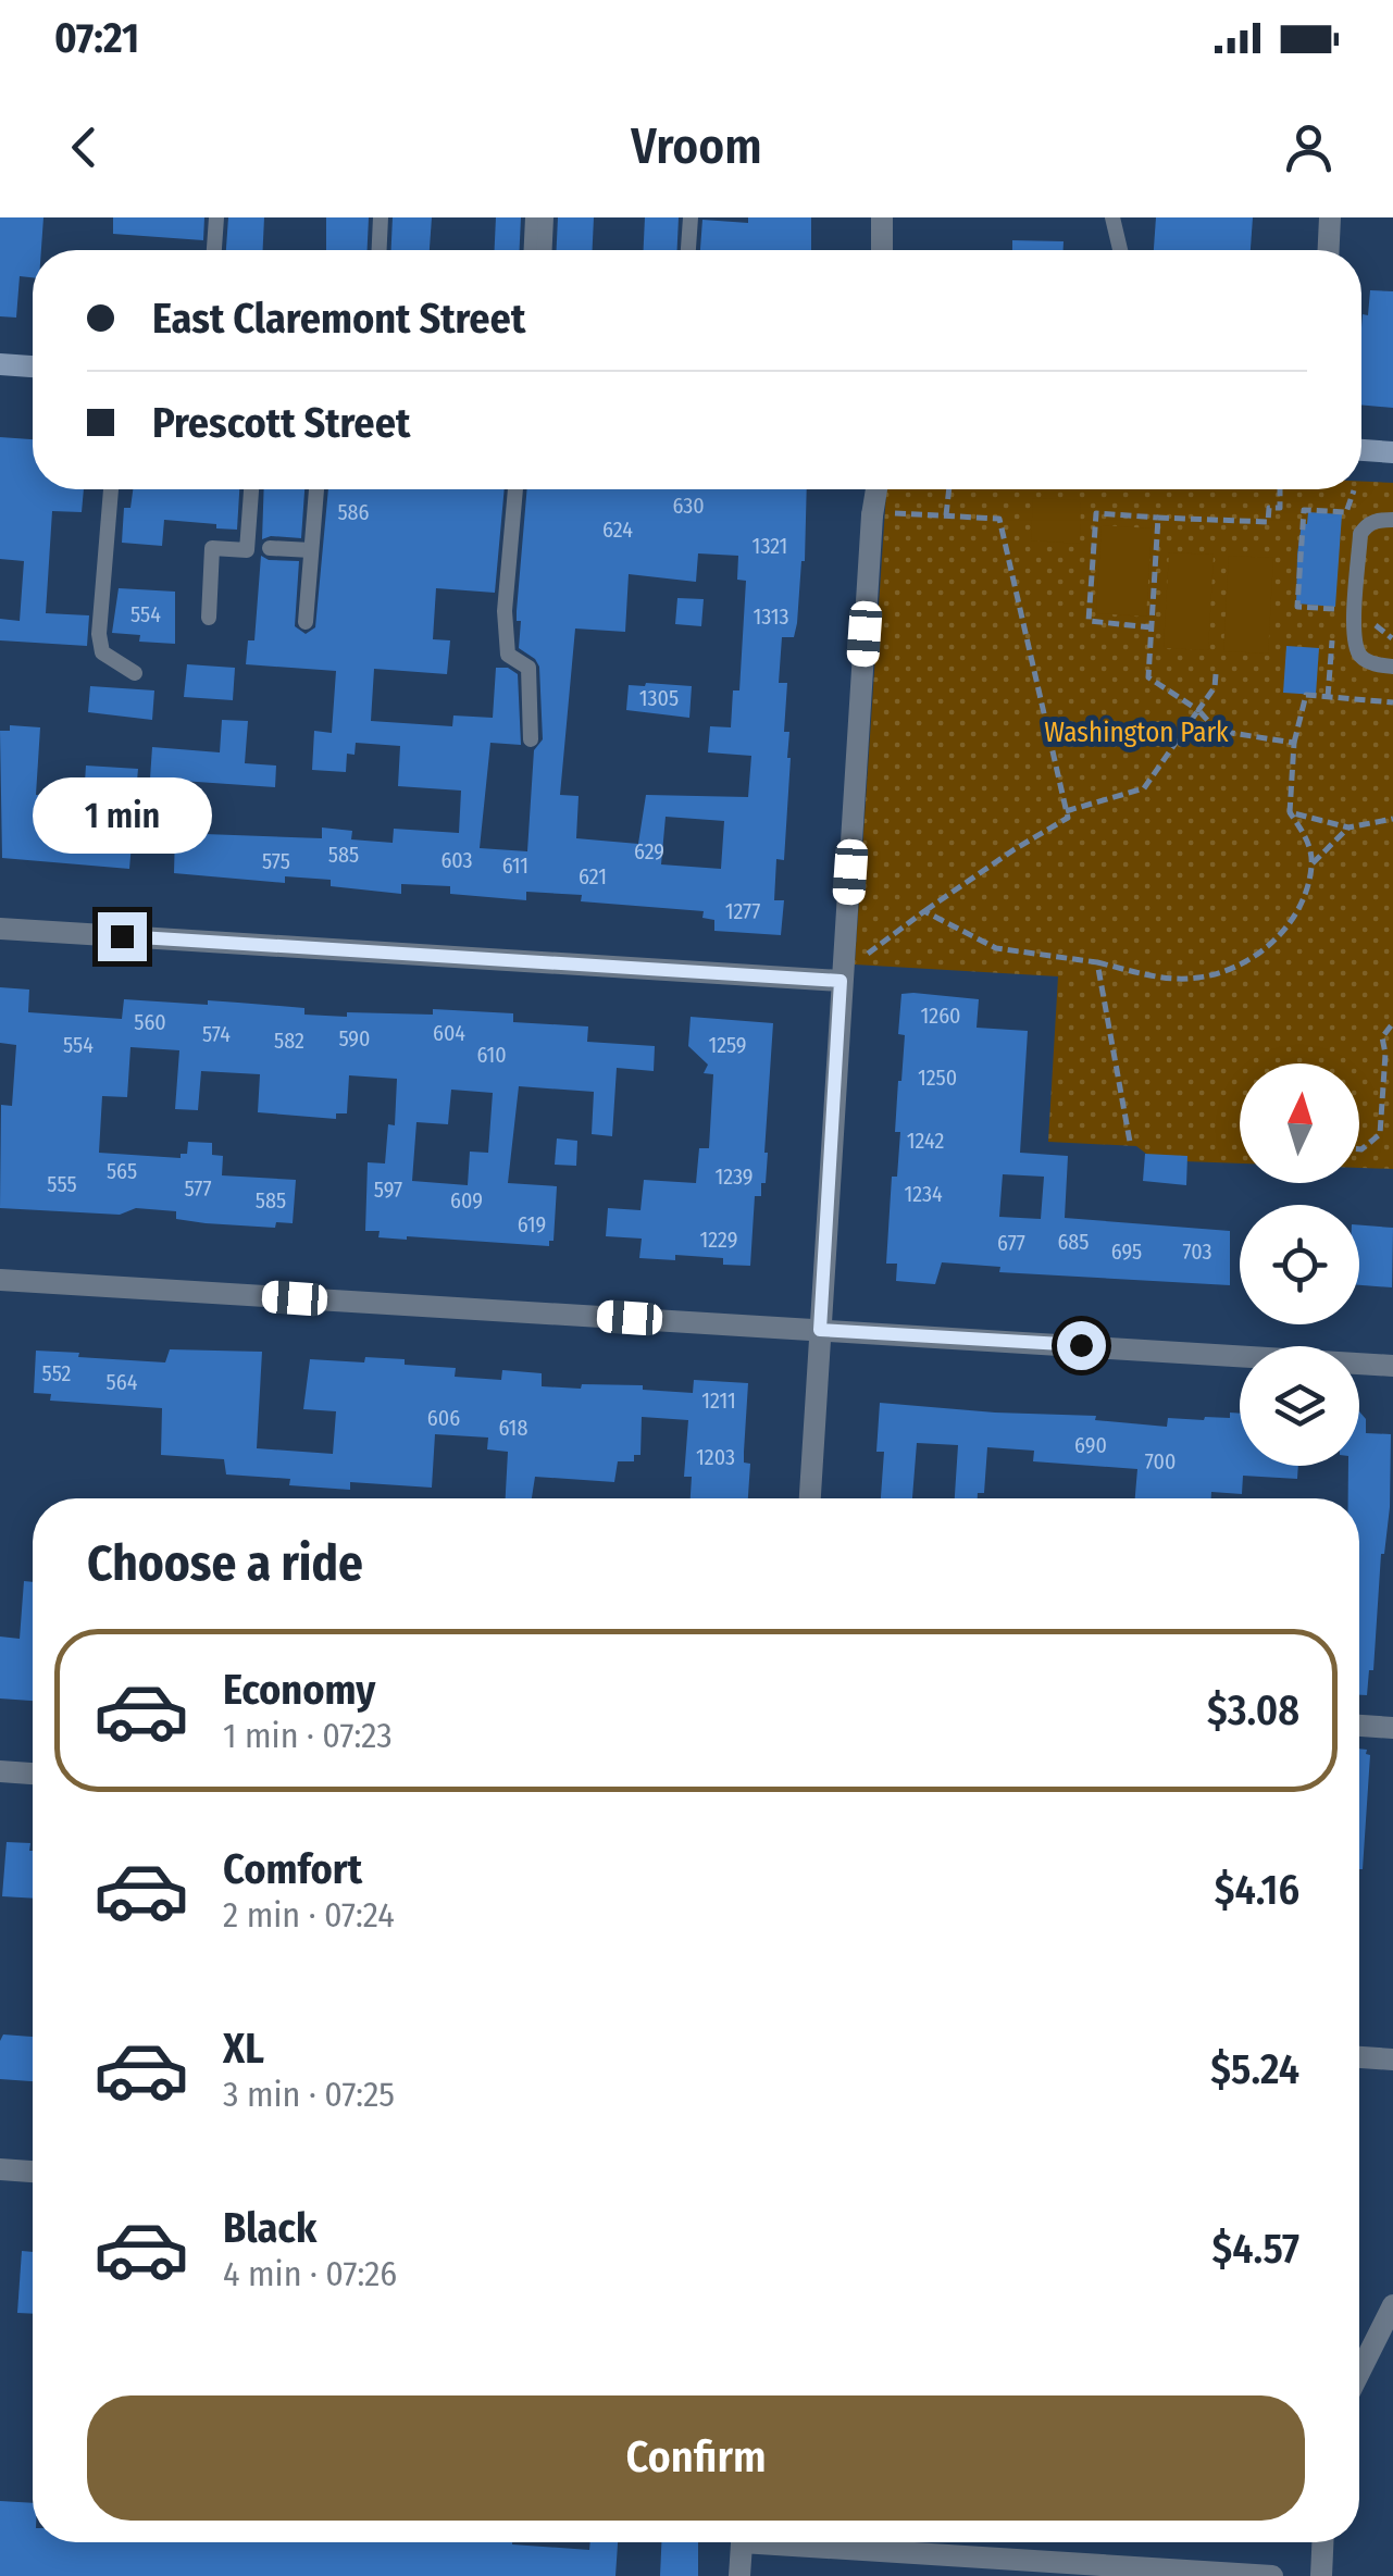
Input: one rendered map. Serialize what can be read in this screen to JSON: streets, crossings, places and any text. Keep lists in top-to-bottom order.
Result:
{
  "parks": ["Washington Park"],
  "house_numbers": [
    "630",
    "586",
    "624",
    "1321",
    "554",
    "1313",
    "1305",
    "629",
    "585",
    "603",
    "575",
    "611",
    "621",
    "1277",
    "1260",
    "560",
    "604",
    "574",
    "590",
    "582",
    "554",
    "1259",
    "610",
    "1250",
    "1242",
    "565",
    "1239",
    "555",
    "577",
    "597",
    "1234",
    "585",
    "609",
    "619",
    "1229",
    "685",
    "677",
    "695",
    "703",
    "552",
    "564",
    "1211",
    "606",
    "618",
    "690",
    "1203",
    "700"
  ],
  "north": "top",
  "page": {
    "status": "07:21",
    "header": "Vroom",
    "banner": ["East Claremont Street", "Prescott Street"],
    "bubble": "1 min",
    "heading": "Choose a ride",
    "list": [
      {
        "name": "Economy",
        "note": "1 min · 07:23",
        "value": "$3.08"
      },
      {
        "name": "Comfort",
        "note": "2 min · 07:24",
        "value": "$4.16"
      },
      {
        "name": "XL",
        "note": "3 min · 07:25",
        "value": "$5.24"
      },
      {
        "name": "Black",
        "note": "4 min · 07:26",
        "value": "$4.57"
      }
    ],
    "buttons": "Confirm"
  }
}
